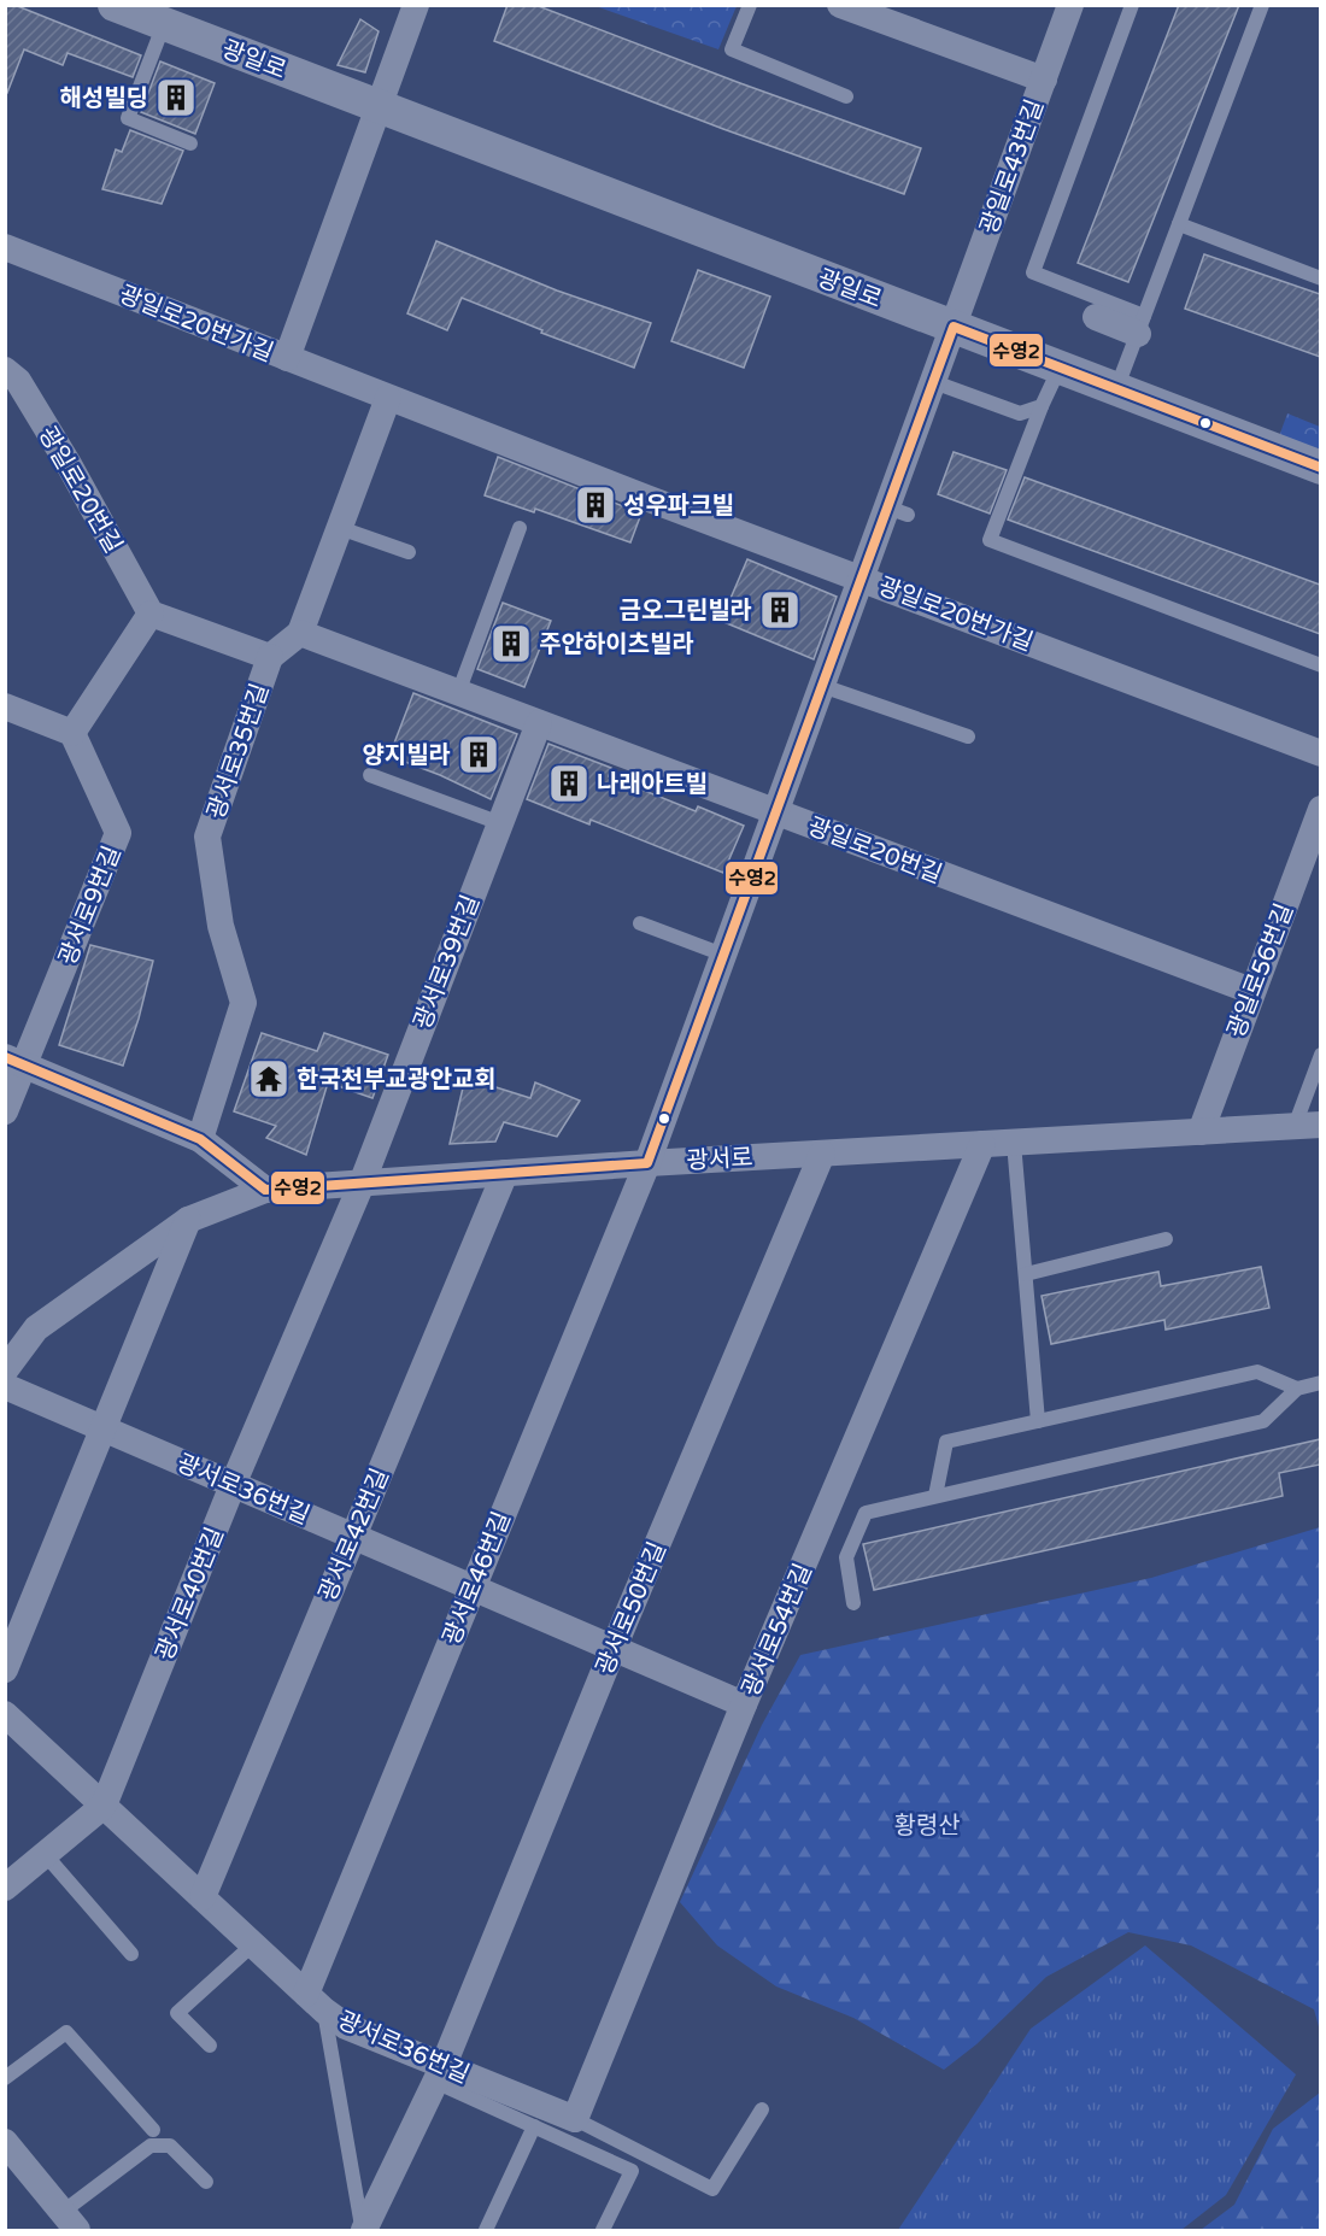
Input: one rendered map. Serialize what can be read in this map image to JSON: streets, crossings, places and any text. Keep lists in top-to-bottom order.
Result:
{
  "streets": {
    "street": [
      "광일로",
      "광일로43번길",
      "광일로20번가길",
      "광일로20번길",
      "광서로35번길",
      "광서로9번길",
      "광서로39번길",
      "광일로56번길",
      "광서로",
      "광서로36번길",
      "광서로42번길",
      "광서로46번길",
      "광서로40번길",
      "광서로50번길",
      "광서로54번길"
    ]
  },
  "crossings": [
    ["광일로", "광일로43번길"],
    ["광일로43번길", "광일로20번가길"],
    ["광일로43번길", "광서로46번길"],
    ["광일로20번길", "광서로39번길"],
    ["광일로20번길", "광일로56번길"],
    ["광일로20번길", "광서로46번길"],
    ["광서로39번길", "광서로"],
    ["광서로39번길", "광서로40번길"],
    ["광일로56번길", "광서로"],
    ["광서로", "광서로42번길"],
    ["광서로", "광서로46번길"],
    ["광서로", "광서로40번길"],
    ["광서로", "광서로50번길"],
    ["광서로", "광서로54번길"],
    ["광서로36번길", "광서로42번길"],
    ["광서로36번길", "광서로46번길"],
    ["광서로36번길", "광서로40번길"],
    ["광서로36번길", "광서로50번길"],
    ["광서로36번길", "광서로54번길"]
  ],
  "parks": ["황령산"],
  "places": {
    "building": [
      "해성빌딩",
      "성우파크빌",
      "금오그린빌라",
      "주안하이츠빌라",
      "양지빌라",
      "나래아트빌"
    ],
    "temple": ["한국천부교광안교회"]
  },
  "lines": ["transit line 수영2"]
}
